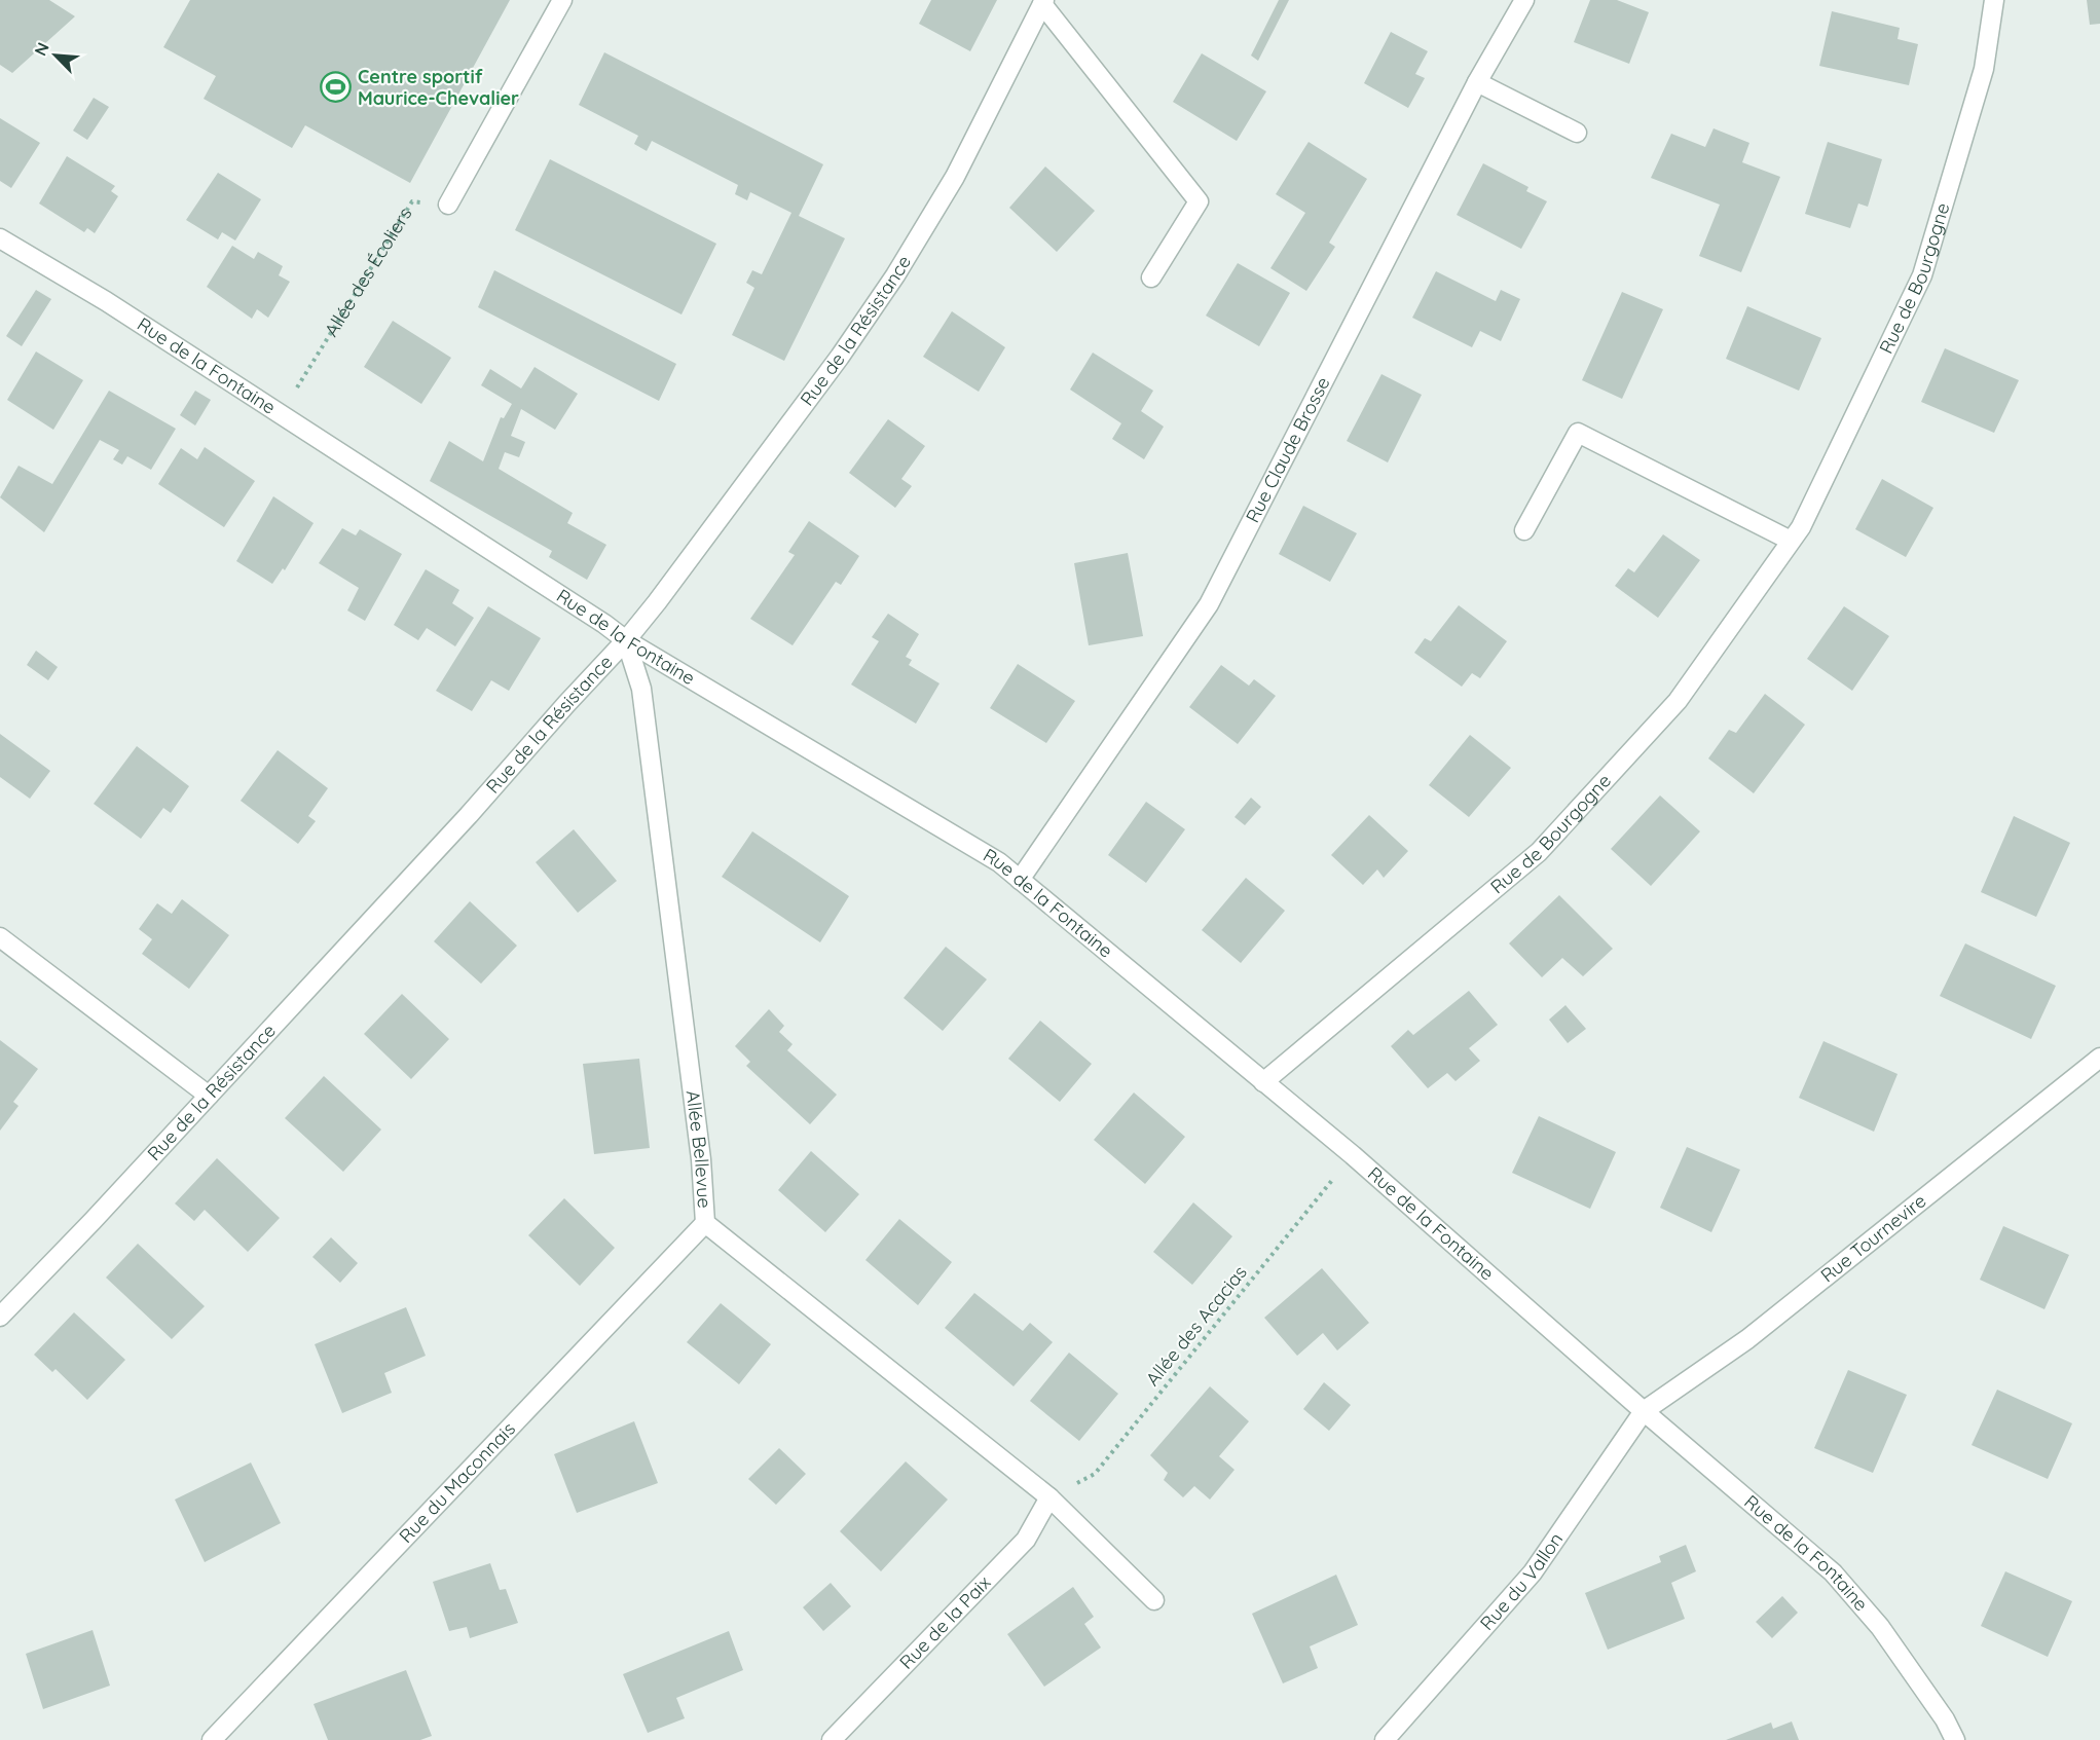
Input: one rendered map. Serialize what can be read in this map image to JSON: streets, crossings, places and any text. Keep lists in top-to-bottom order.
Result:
{
  "streets": {
    "street": [
      "Rue de Bourgogne",
      "Rue de la Résistance",
      "Rue de la Fontaine",
      "Rue Claude Brosse",
      "Allée Bellevue",
      "Rue Tournevire",
      "Rue du Maconnais",
      "Rue du Vallon",
      "Rue de la Paix"
    ],
    "path": ["Allée des Écoliers", "Allée des Acacias"]
  },
  "crossings": [
    ["Allée des Écoliers", "Rue de la Fontaine"],
    ["Rue de Bourgogne", "Rue de la Fontaine"],
    ["Rue de la Résistance", "Rue de la Fontaine"],
    ["Rue de la Résistance", "Allée Bellevue"],
    ["Rue de la Fontaine", "Rue Claude Brosse"],
    ["Rue de la Fontaine", "Allée Bellevue"],
    ["Rue de la Fontaine", "Rue Tournevire"],
    ["Rue de la Fontaine", "Allée des Acacias"],
    ["Rue de la Fontaine", "Rue du Vallon"],
    ["Allée Bellevue", "Allée des Acacias"],
    ["Allée Bellevue", "Rue du Maconnais"],
    ["Allée Bellevue", "Rue de la Paix"],
    ["Rue Tournevire", "Rue du Vallon"],
    ["Allée des Acacias", "Rue de la Paix"]
  ],
  "places": {
    "sports": ["Centre sportif Maurice-Chevalier"]
  },
  "north": "top left"
}
